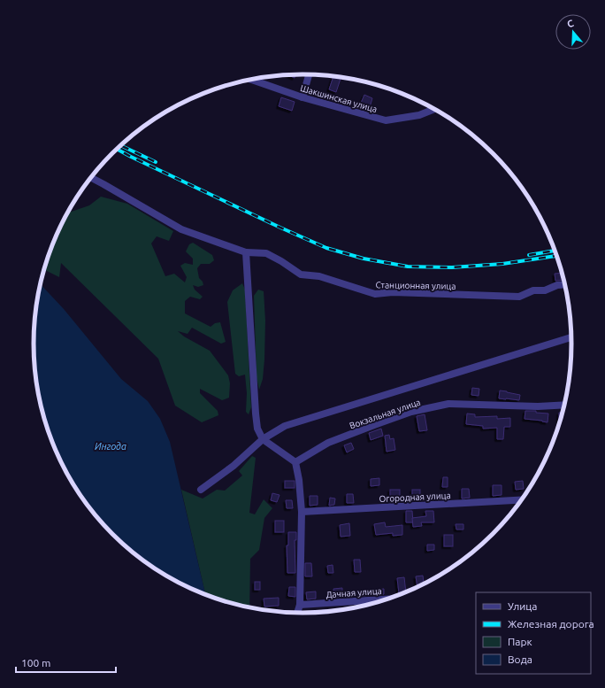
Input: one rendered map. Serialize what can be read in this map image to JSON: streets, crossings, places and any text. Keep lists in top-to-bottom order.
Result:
{
  "streets": {
    "street": [
      "Шакшинская улица",
      "Станционная улица",
      "Вокзальная улица",
      "Огородная улица",
      "Дачная улица"
    ]
  },
  "water": ["Ингода"],
  "legend": [
    "Улица",
    "Железная дорога",
    "Парк",
    "Вода"
  ],
  "scale_bar": "100 m",
  "north": "top"
}
